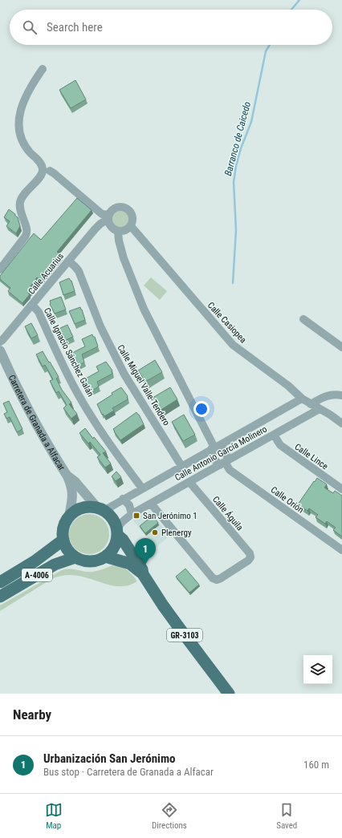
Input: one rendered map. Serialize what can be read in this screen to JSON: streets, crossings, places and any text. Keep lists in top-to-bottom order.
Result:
{
  "streets": {
    "main road": ["A-4006", "GR-3103"],
    "street": [
      "Calle Acuarius",
      "Calle Casiopea",
      "Calle Ignacio Sánchez Galán",
      "Calle Miguel Valle-Tendero",
      "Carretera de Granada a Alfacar",
      "Calle Antonio García Molinero",
      "Calle Lince",
      "Calle Orión",
      "Calle Águila"
    ]
  },
  "crossings": [
    ["Calle Acuarius", "Calle Casiopea"],
    ["Calle Acuarius", "Calle Ignacio Sánchez Galán"],
    ["Calle Acuarius", "Calle Miguel Valle-Tendero"],
    ["Calle Casiopea", "Calle Antonio García Molinero"],
    ["Calle Ignacio Sánchez Galán", "Calle Antonio García Molinero"],
    ["Calle Miguel Valle-Tendero", "Calle Antonio García Molinero"],
    ["Carretera de Granada a Alfacar", "Calle Antonio García Molinero"],
    ["Carretera de Granada a Alfacar", "A-4006"],
    ["Carretera de Granada a Alfacar", "GR-3103"],
    ["Calle Antonio García Molinero", "Calle Lince"],
    ["Calle Antonio García Molinero", "Calle Orión"],
    ["Calle Antonio García Molinero", "Calle Águila"],
    ["Calle Antonio García Molinero", "A-4006"],
    ["Calle Antonio García Molinero", "GR-3103"],
    ["A-4006", "GR-3103"]
  ],
  "water": ["Barranco de Caicedo"],
  "places": {
    "transit": ["San Jerónimo 1"],
    "other": ["Plenergy"]
  },
  "page": {
    "search": "Search here",
    "pins": "1",
    "heading": "Nearby",
    "list": [
      {
        "mark": "1",
        "name": "Urbanización San Jerónimo",
        "note": "Bus stop · Carretera de Granada a Alfacar",
        "value": "160 m"
      }
    ],
    "nav": ["Map", "Directions", "Saved"]
  }
}
